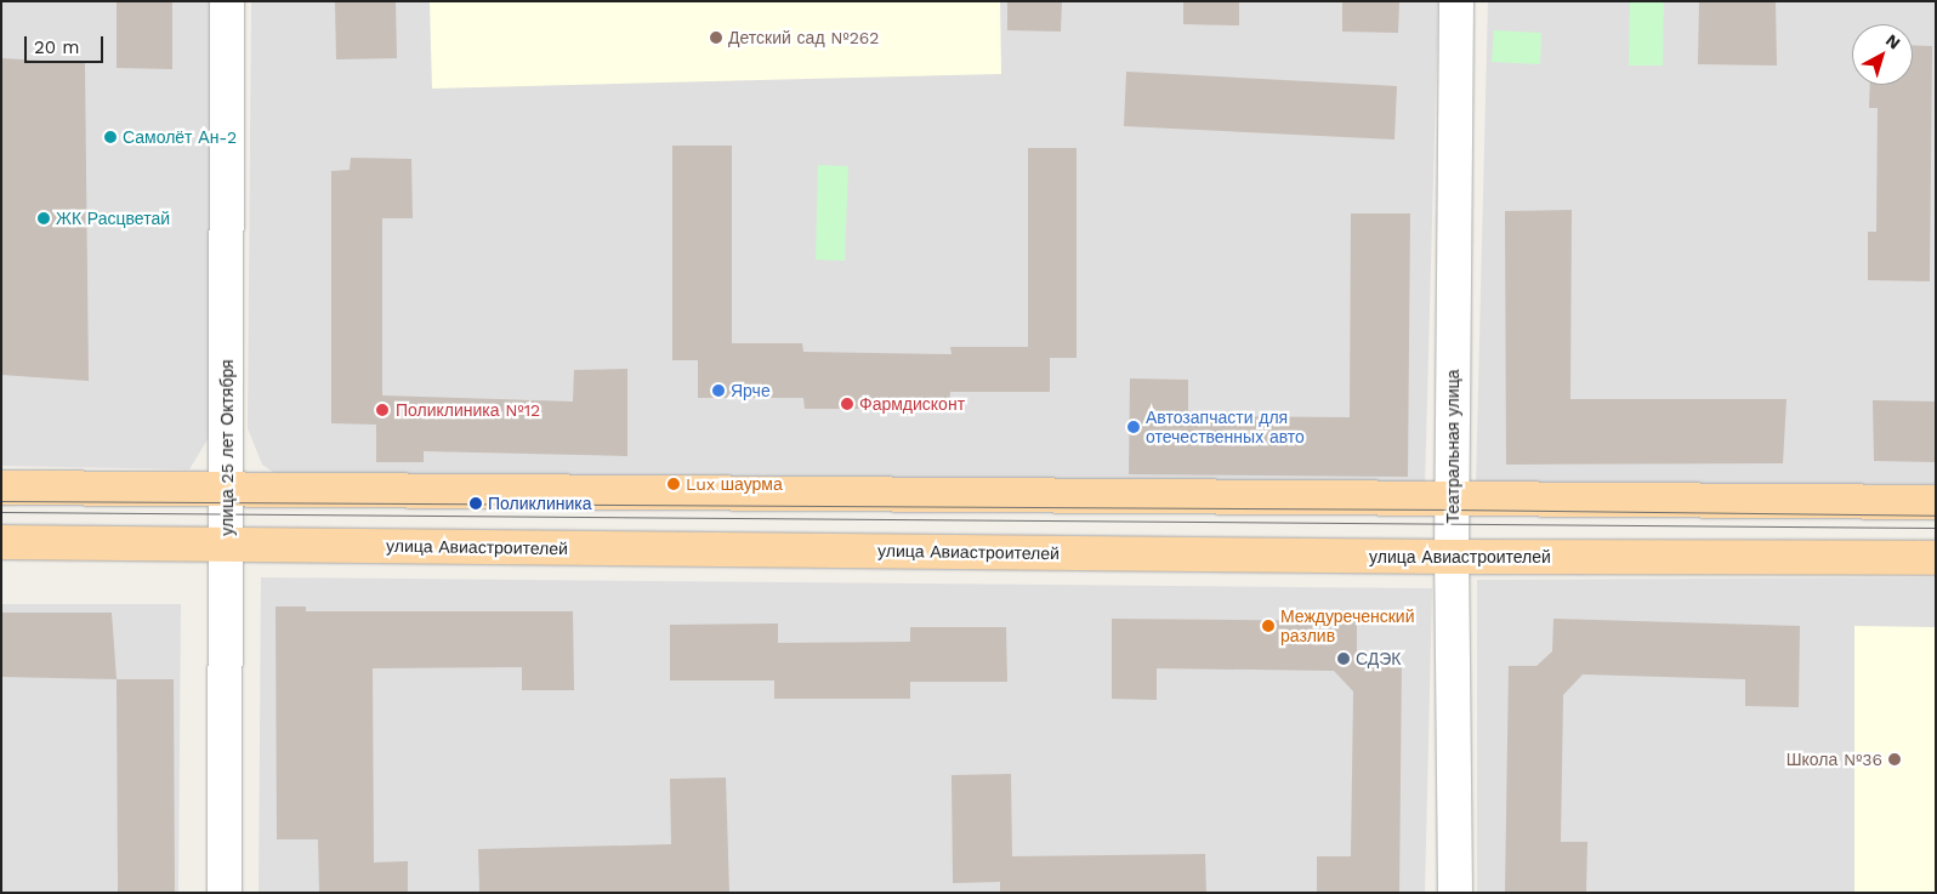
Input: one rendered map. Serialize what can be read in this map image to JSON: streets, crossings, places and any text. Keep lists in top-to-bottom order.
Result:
{
  "streets": {
    "main road": ["улица Авиастроителей"],
    "street": ["Театральная улица", "улица 25 лет Октября"]
  },
  "crossings": [
    ["Театральная улица", "улица Авиастроителей"],
    ["улица 25 лет Октября", "улица Авиастроителей"]
  ],
  "places": [
    "Детский сад №262",
    "Самолёт Ан-2",
    "ЖК Расцветай",
    "Ярче",
    "Фармдисконт",
    "Поликлиника №12",
    "Автозапчасти для отечественных авто",
    "Lux шаурма",
    "Поликлиника",
    "Междуреченский разлив",
    "СДЭК",
    "Школа №36"
  ],
  "scale_bar": "20 m",
  "north": "top right"
}
